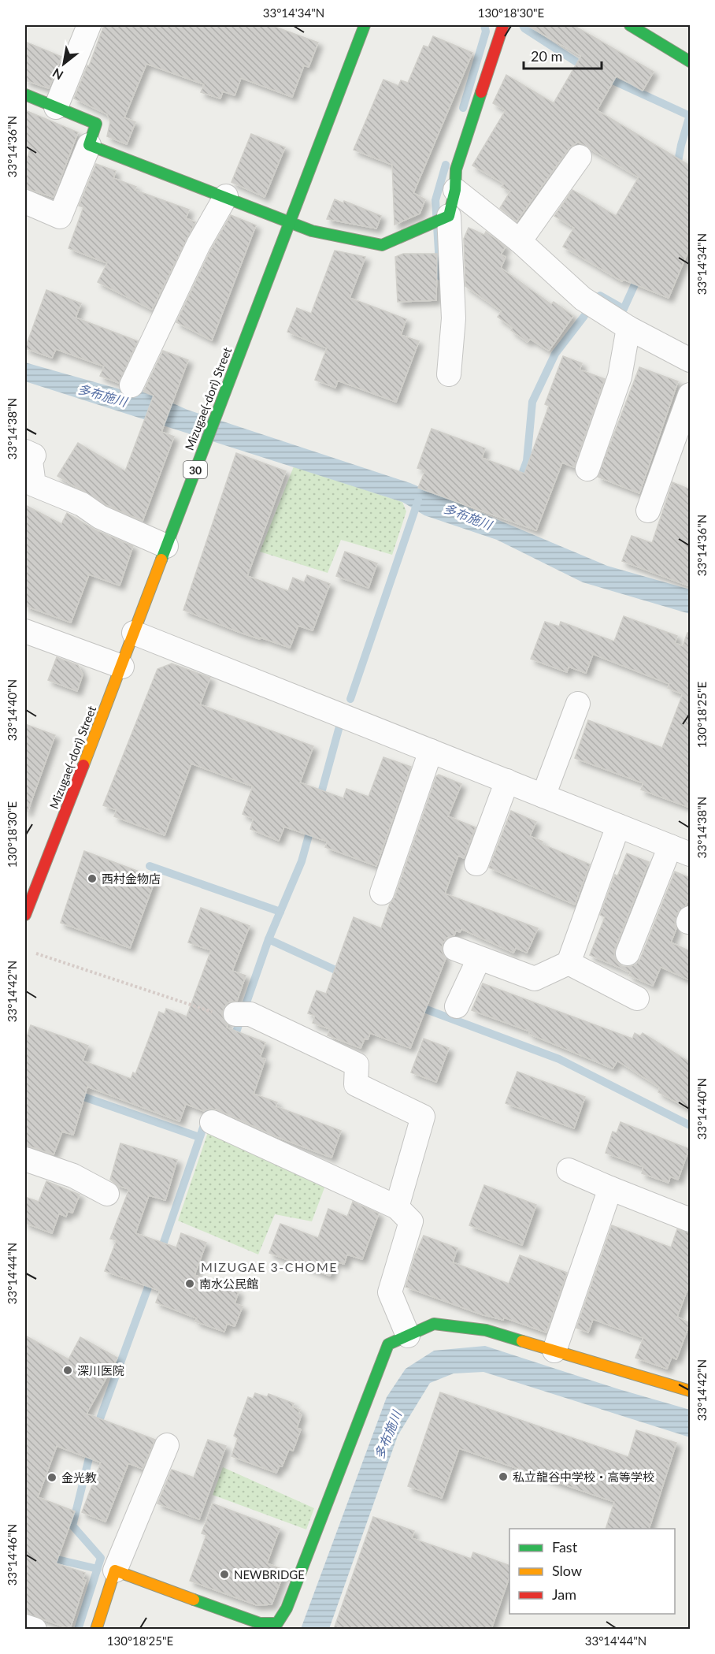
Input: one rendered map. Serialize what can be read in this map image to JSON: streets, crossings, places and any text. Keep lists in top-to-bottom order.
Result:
{
  "streets": {
    "street": ["Mizugae(-dori) Street", "30"]
  },
  "districts": ["MIZUGAE 3-CHOME"],
  "water": ["多布施川"],
  "places": [
    "西村金物店",
    "南水公民館",
    "深川医院",
    "私立龍谷中学校・高等学校",
    "金光教",
    "NEWBRIDGE"
  ],
  "legend": ["Fast", "Slow", "Jam"],
  "scale_bar": "20 m",
  "north": "bottom left",
  "coordinates": [
    "33°14'34\"N",
    "130°18'30\"E",
    "33°14'36\"N",
    "33°14'38\"N",
    "33°14'40\"N",
    "130°18'25\"E",
    "33°14'42\"N",
    "33°14'44\"N",
    "33°14'46\"N"
  ]
}
